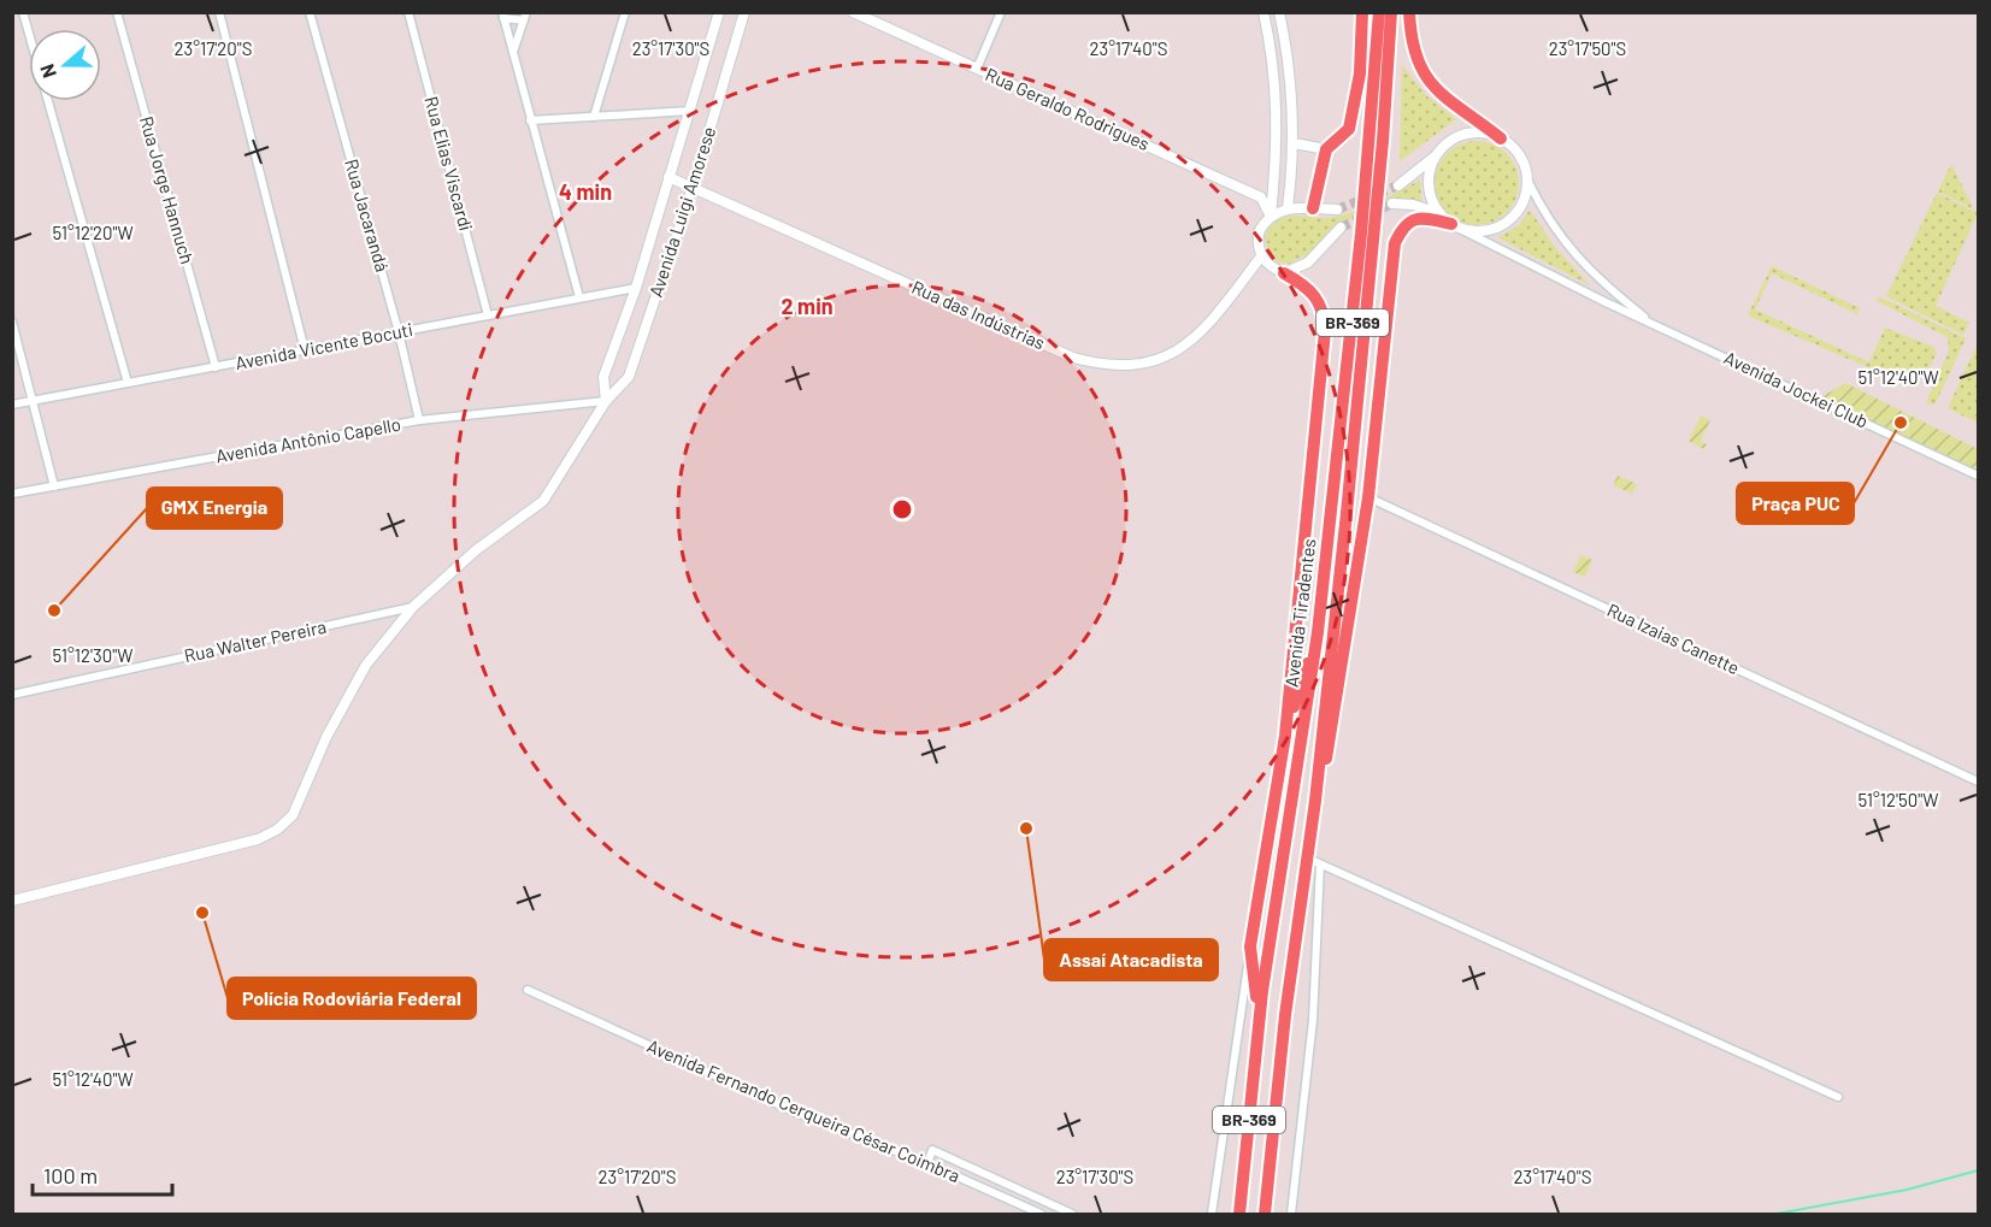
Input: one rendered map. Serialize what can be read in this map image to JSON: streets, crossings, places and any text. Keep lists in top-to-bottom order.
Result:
{
  "streets": {
    "highway": ["BR-369", "Avenida Tiradentes"],
    "street": [
      "Rua Geraldo Rodrigues",
      "Rua Elias Viscardi",
      "Rua Jorge Hannuch",
      "Avenida Luigi Amorese",
      "Rua Jacarandá",
      "Rua das Indústrias",
      "Avenida Vicente Bocuti",
      "Avenida Jockei Club",
      "Avenida Antônio Capello",
      "Rua Izaias Canette",
      "Rua Walter Pereira",
      "Avenida Fernando Cerqueira César Coimbra"
    ]
  },
  "crossings": [
    ["Rua Elias Viscardi", "Avenida Vicente Bocuti"],
    ["Rua Jorge Hannuch", "Avenida Vicente Bocuti"],
    ["Avenida Luigi Amorese", "Rua das Indústrias"],
    ["Avenida Luigi Amorese", "Avenida Vicente Bocuti"],
    ["Avenida Luigi Amorese", "Avenida Antônio Capello"],
    ["Avenida Luigi Amorese", "Rua Walter Pereira"],
    ["Rua Jacarandá", "Avenida Vicente Bocuti"],
    ["Rua Jacarandá", "Avenida Antônio Capello"]
  ],
  "places": [
    "Praça PUC",
    "GMX Energia",
    "Assaí Atacadista",
    "Polícia Rodoviária Federal"
  ],
  "scale_bar": "100 m",
  "north": "left",
  "coordinates": [
    "23°17'20\"S",
    "23°17'30\"S",
    "23°17'40\"S",
    "23°17'50\"S",
    "51°12'20\"W",
    "51°12'40\"W",
    "51°12'30\"W",
    "51°12'50\"W"
  ],
  "rings": ["4 min", "2 min"]
}
